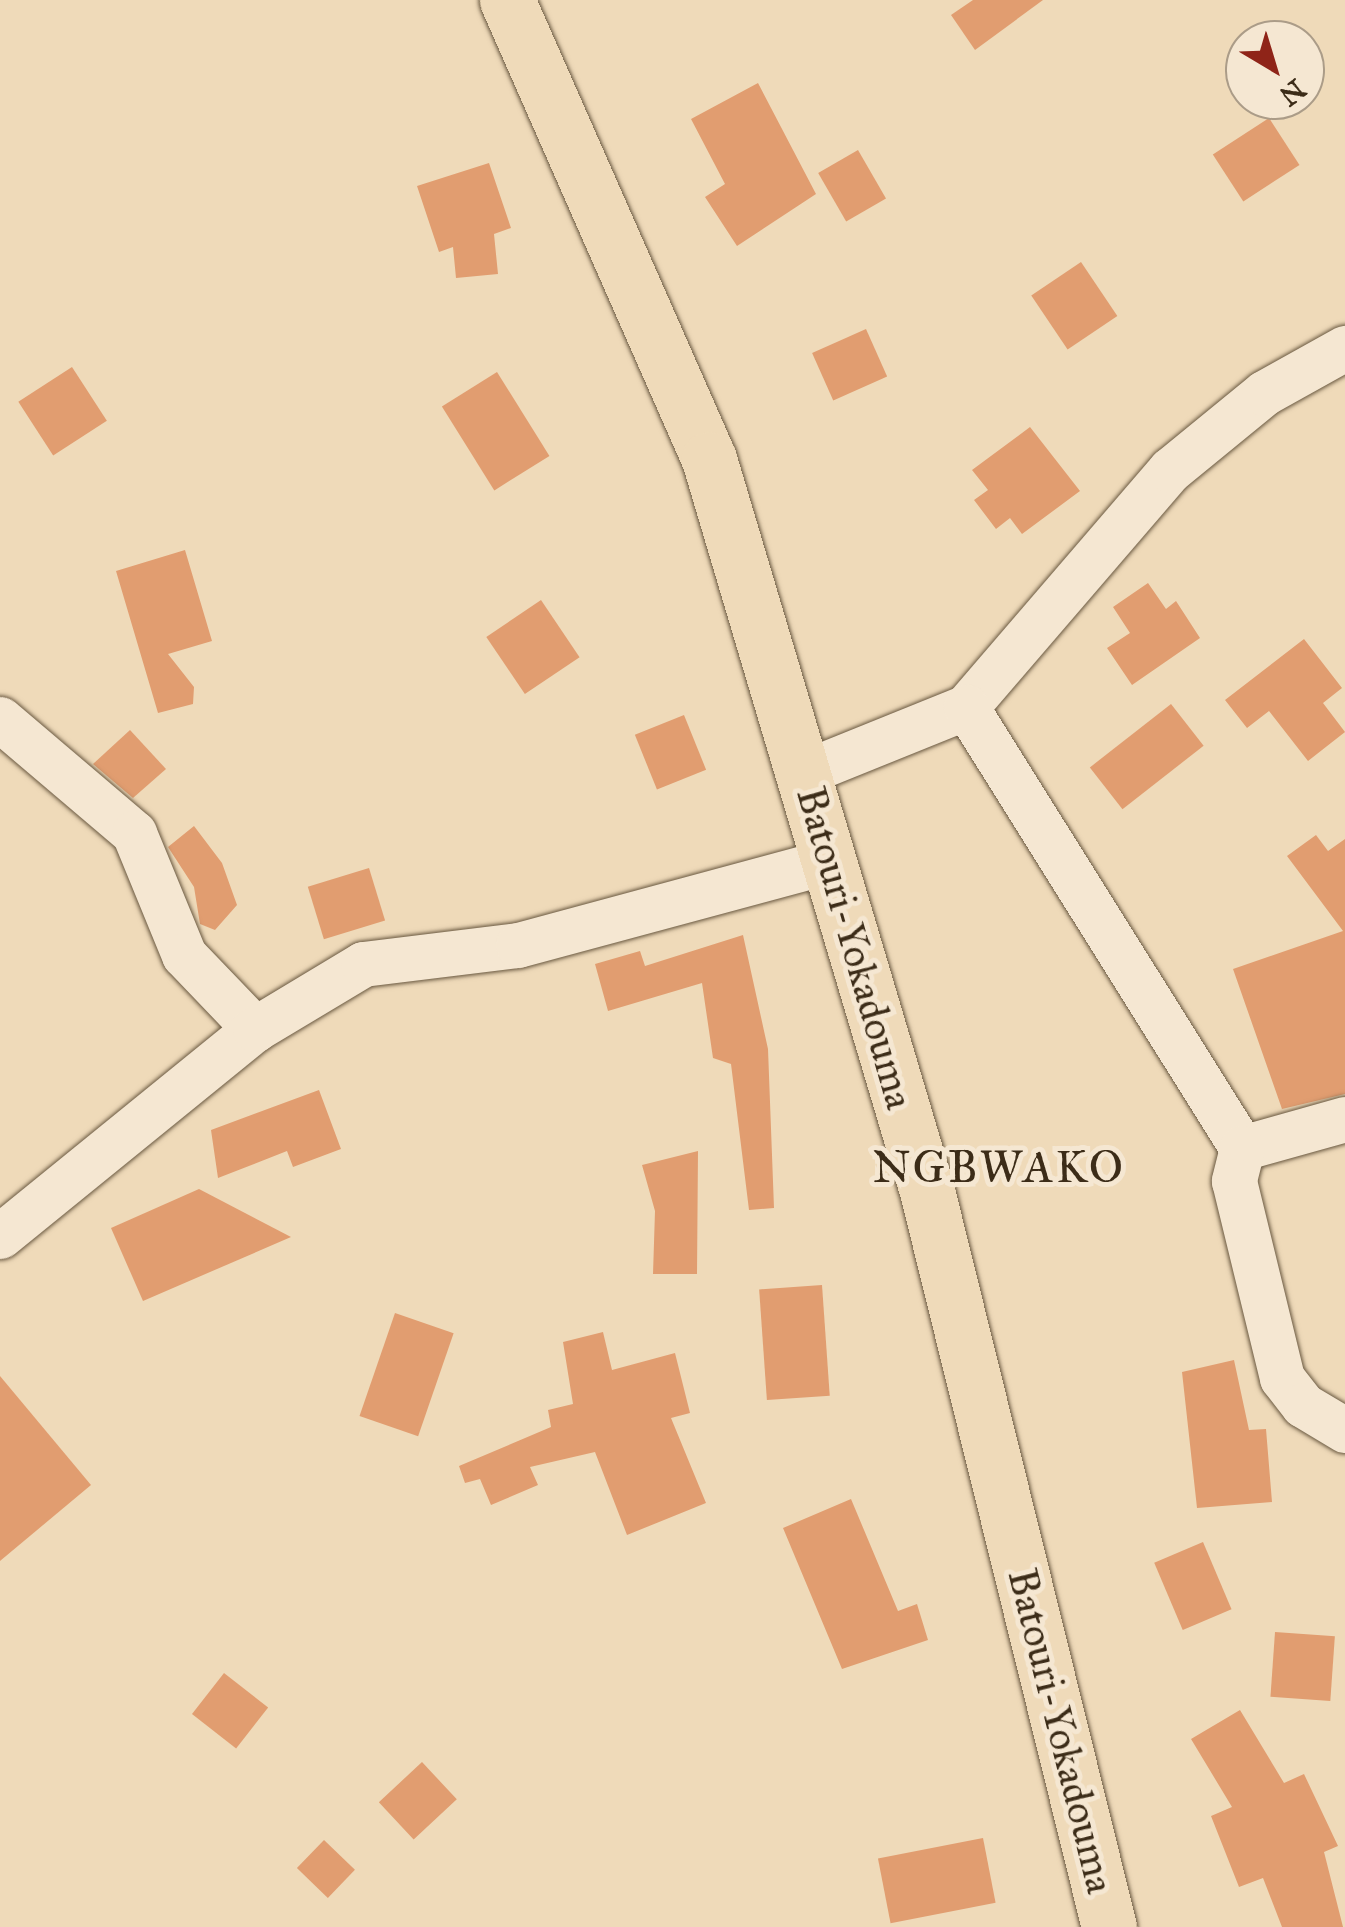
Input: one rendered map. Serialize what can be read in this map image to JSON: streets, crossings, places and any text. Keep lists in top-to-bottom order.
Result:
{
  "streets": {
    "highway": ["Batouri-Yokadouma"]
  },
  "districts": ["NGBWAKO"],
  "north": "bottom right"
}
